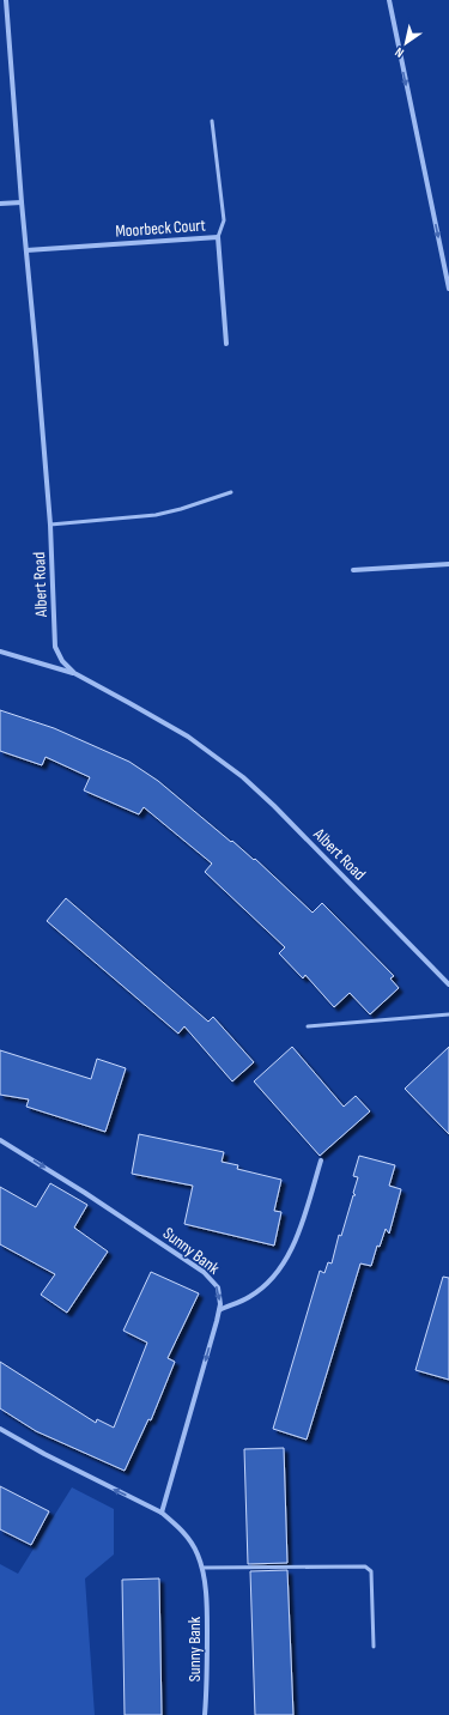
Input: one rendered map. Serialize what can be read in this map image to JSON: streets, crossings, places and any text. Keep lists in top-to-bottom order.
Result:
{
  "streets": {
    "street": ["Moorbeck Court", "Albert Road", "Sunny Bank"]
  },
  "crossings": [
    ["Moorbeck Court", "Albert Road"]
  ],
  "north": "bottom left"
}
